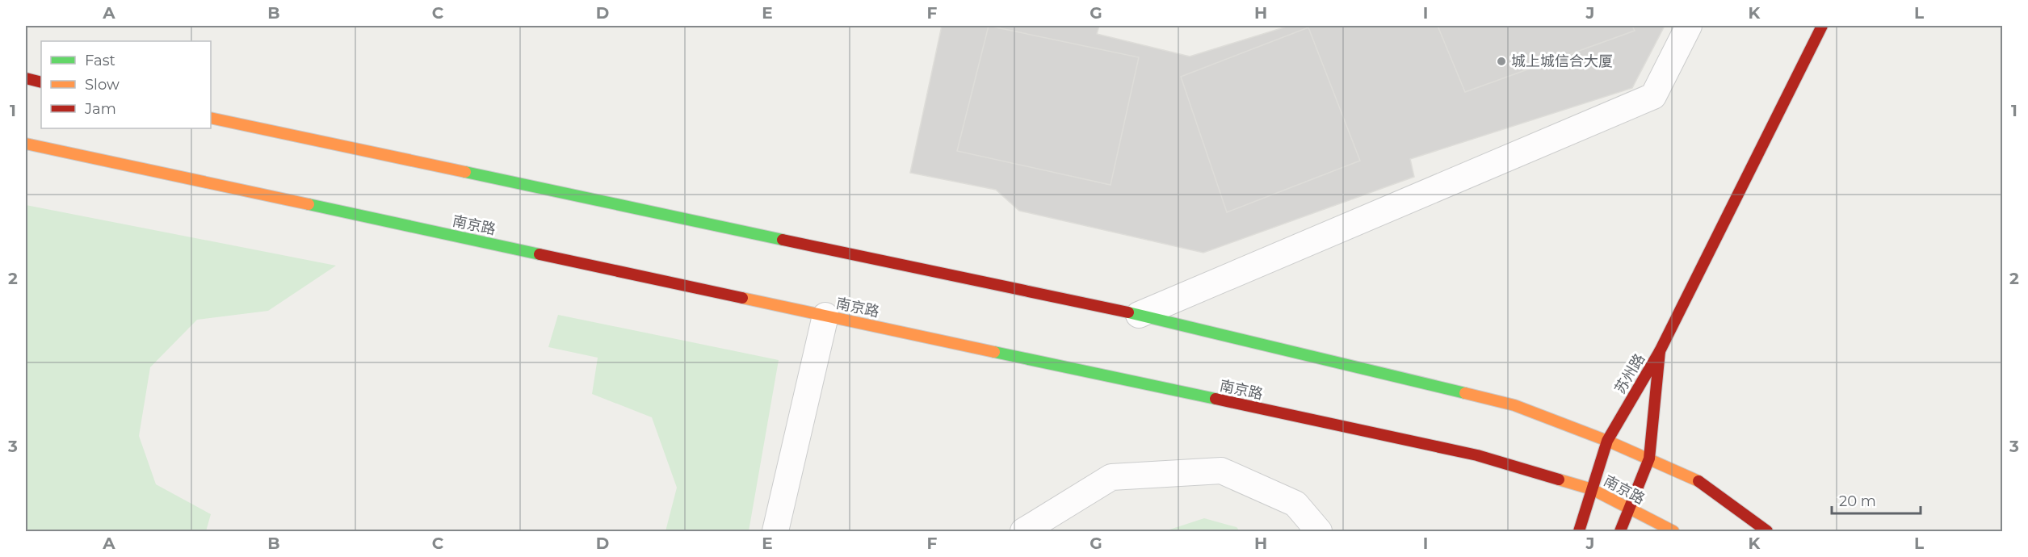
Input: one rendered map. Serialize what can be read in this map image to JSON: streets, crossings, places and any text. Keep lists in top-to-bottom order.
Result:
{
  "streets": {
    "main road": ["南京路", "苏州路"]
  },
  "crossings": [
    ["南京路", "苏州路"]
  ],
  "places": ["城上城信合大厦"],
  "legend": ["Fast", "Slow", "Jam"],
  "scale_bar": "20 m",
  "grid": {
    "columns": [
      "A",
      "B",
      "C",
      "D",
      "E",
      "F",
      "G",
      "H",
      "I",
      "J",
      "K",
      "L"
    ],
    "rows": ["1", "2", "3"]
  }
}
